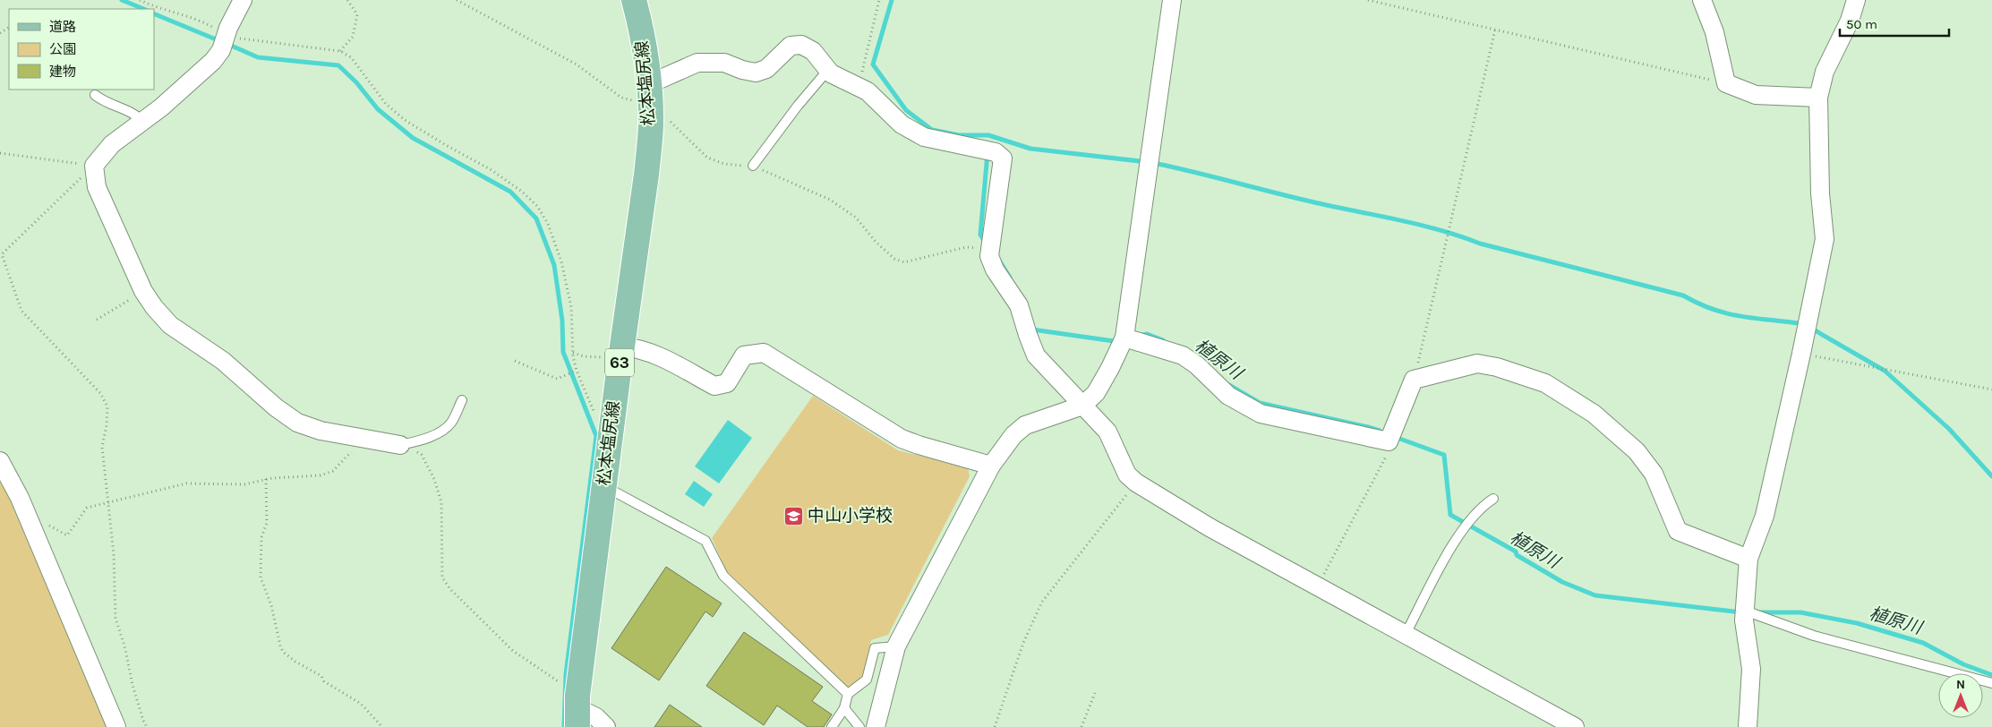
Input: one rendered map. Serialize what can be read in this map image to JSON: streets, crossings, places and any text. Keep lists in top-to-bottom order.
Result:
{
  "streets": {
    "main road": ["松本塩尻線", "63"]
  },
  "water": ["植原川"],
  "places": {
    "school or university": ["中山小学校"]
  },
  "legend": ["道路", "公園", "建物"],
  "scale_bar": "50 m",
  "north": "top"
}
